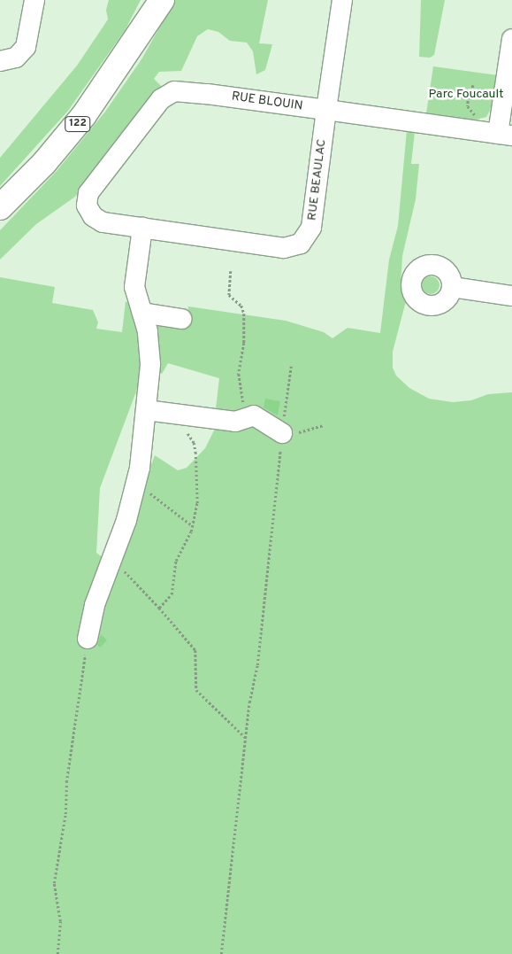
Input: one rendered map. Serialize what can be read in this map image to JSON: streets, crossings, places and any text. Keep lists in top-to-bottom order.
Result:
{
  "streets": {
    "main road": ["122"],
    "street": ["RUE BLOUIN", "RUE BEAULAC"]
  },
  "crossings": [
    ["RUE BLOUIN", "RUE BEAULAC"]
  ],
  "parks": ["Parc Foucault"]
}
